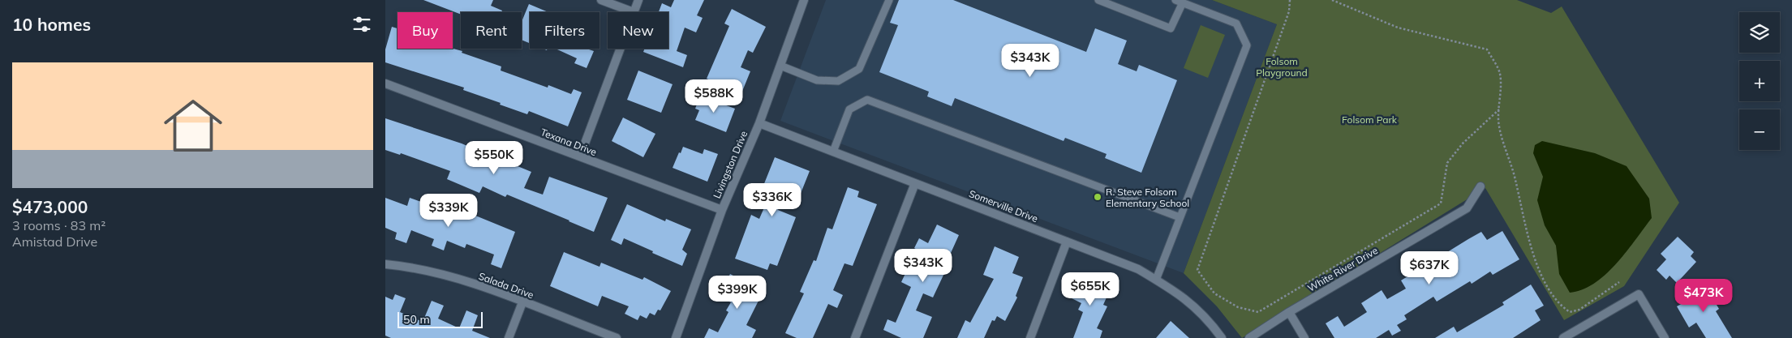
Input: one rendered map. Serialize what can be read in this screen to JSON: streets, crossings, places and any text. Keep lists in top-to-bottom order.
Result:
{
  "streets": {
    "street": [
      "Texana Drive",
      "Livingston Drive",
      "Somerville Drive",
      "White River Drive",
      "Salada Drive"
    ]
  },
  "crossings": [
    ["Texana Drive", "Livingston Drive"],
    ["Livingston Drive", "Somerville Drive"]
  ],
  "parks": ["Folsom Playground", "Folsom Park"],
  "places": ["R. Steve Folsom Elementary School"],
  "scale_bar": "50 m",
  "page": {
    "heading": "10 homes",
    "map_buttons": ["+", "−"],
    "chip": [
      "Buy",
      "Rent",
      "Filters",
      "New"
    ],
    "price": [
      "$343K",
      "$588K",
      "$550K",
      "$336K",
      "$339K",
      "$343K",
      "$637K",
      "$655K",
      "$399K",
      "$473K"
    ],
    "list": [
      {
        "name": "$473,000",
        "note": "3 rooms · 83 m² · Amistad Drive"
      }
    ],
    "scale": "50 m"
  }
}
